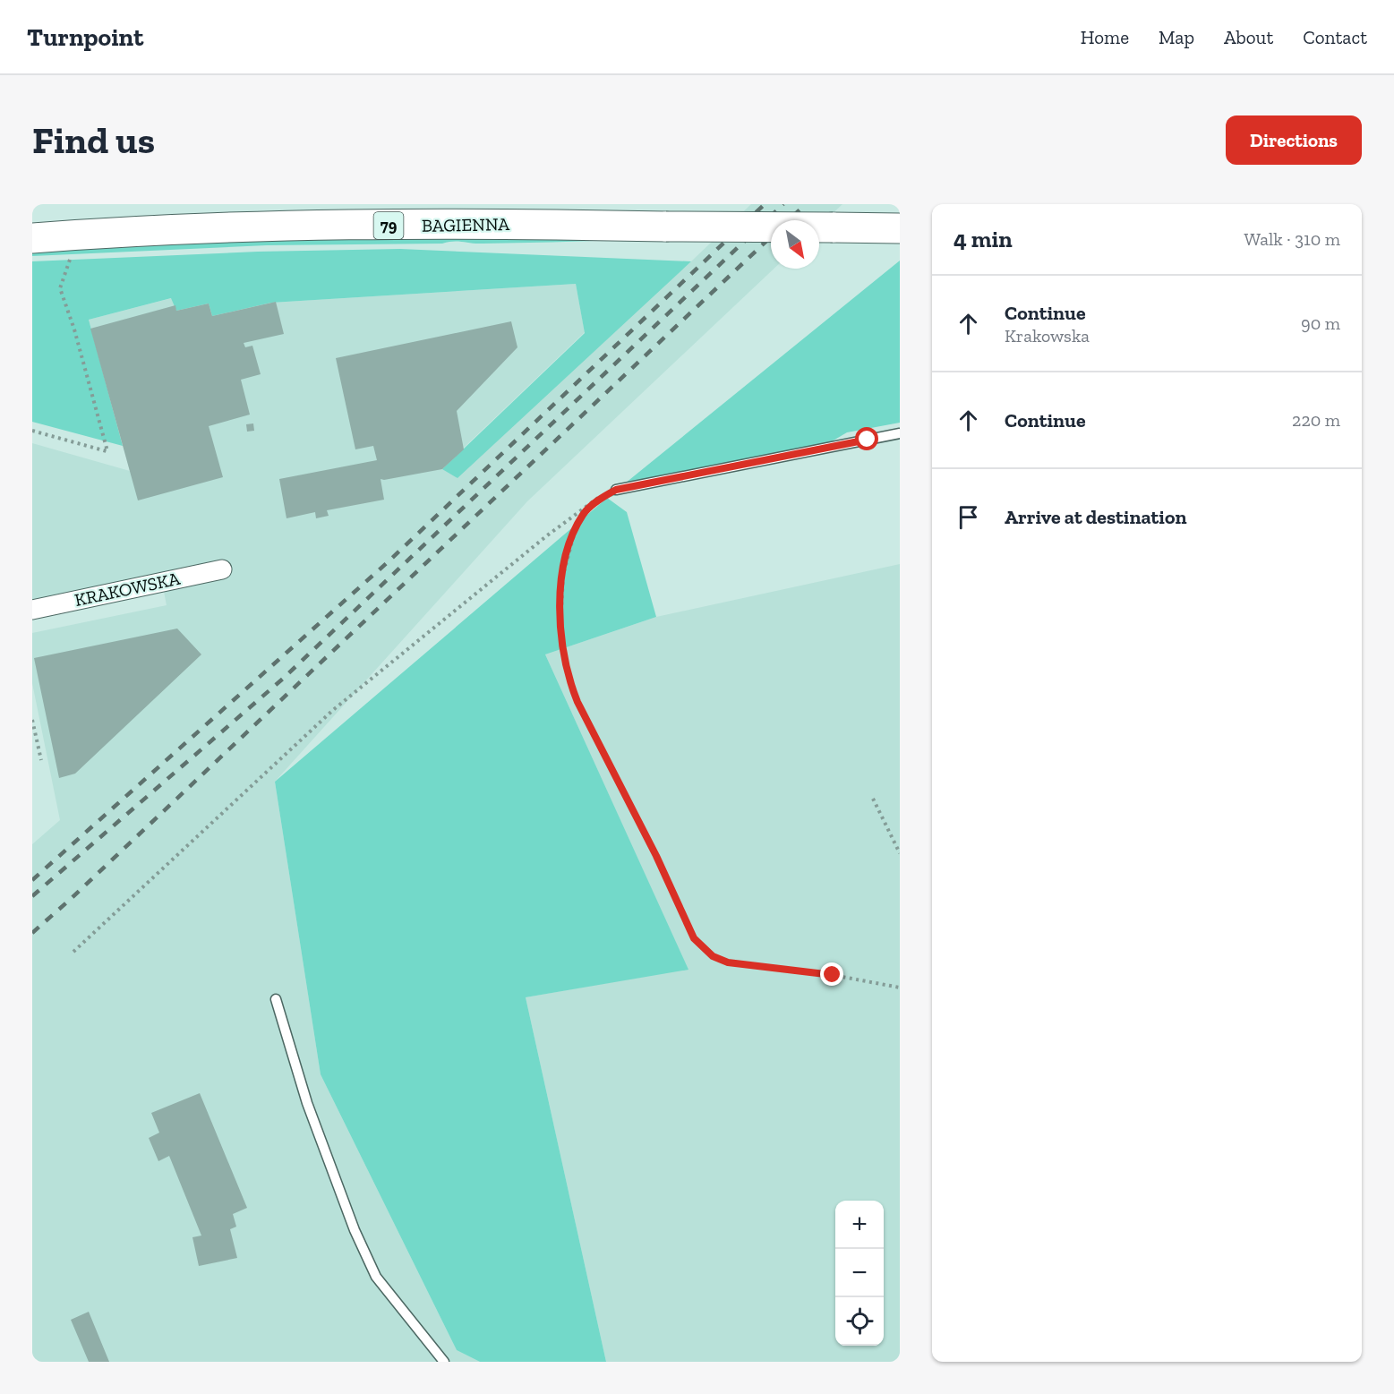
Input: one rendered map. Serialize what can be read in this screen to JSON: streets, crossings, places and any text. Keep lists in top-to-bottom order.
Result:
{
  "streets": {
    "main road": ["BAGIENNA", "79"],
    "street": ["KRAKOWSKA"]
  },
  "north": "bottom right",
  "page": {
    "header": "Turnpoint",
    "nav": [
      "Home",
      "Map",
      "About",
      "Contact"
    ],
    "buttons": "Directions",
    "title": "Find us",
    "heading": ["4 min", "Walk · 310 m"],
    "list": [
      ["Continue", "Krakowska", "90 m"],
      ["Continue", "220 m"],
      "Arrive at destination"
    ],
    "map_buttons": ["+", "−"]
  }
}
